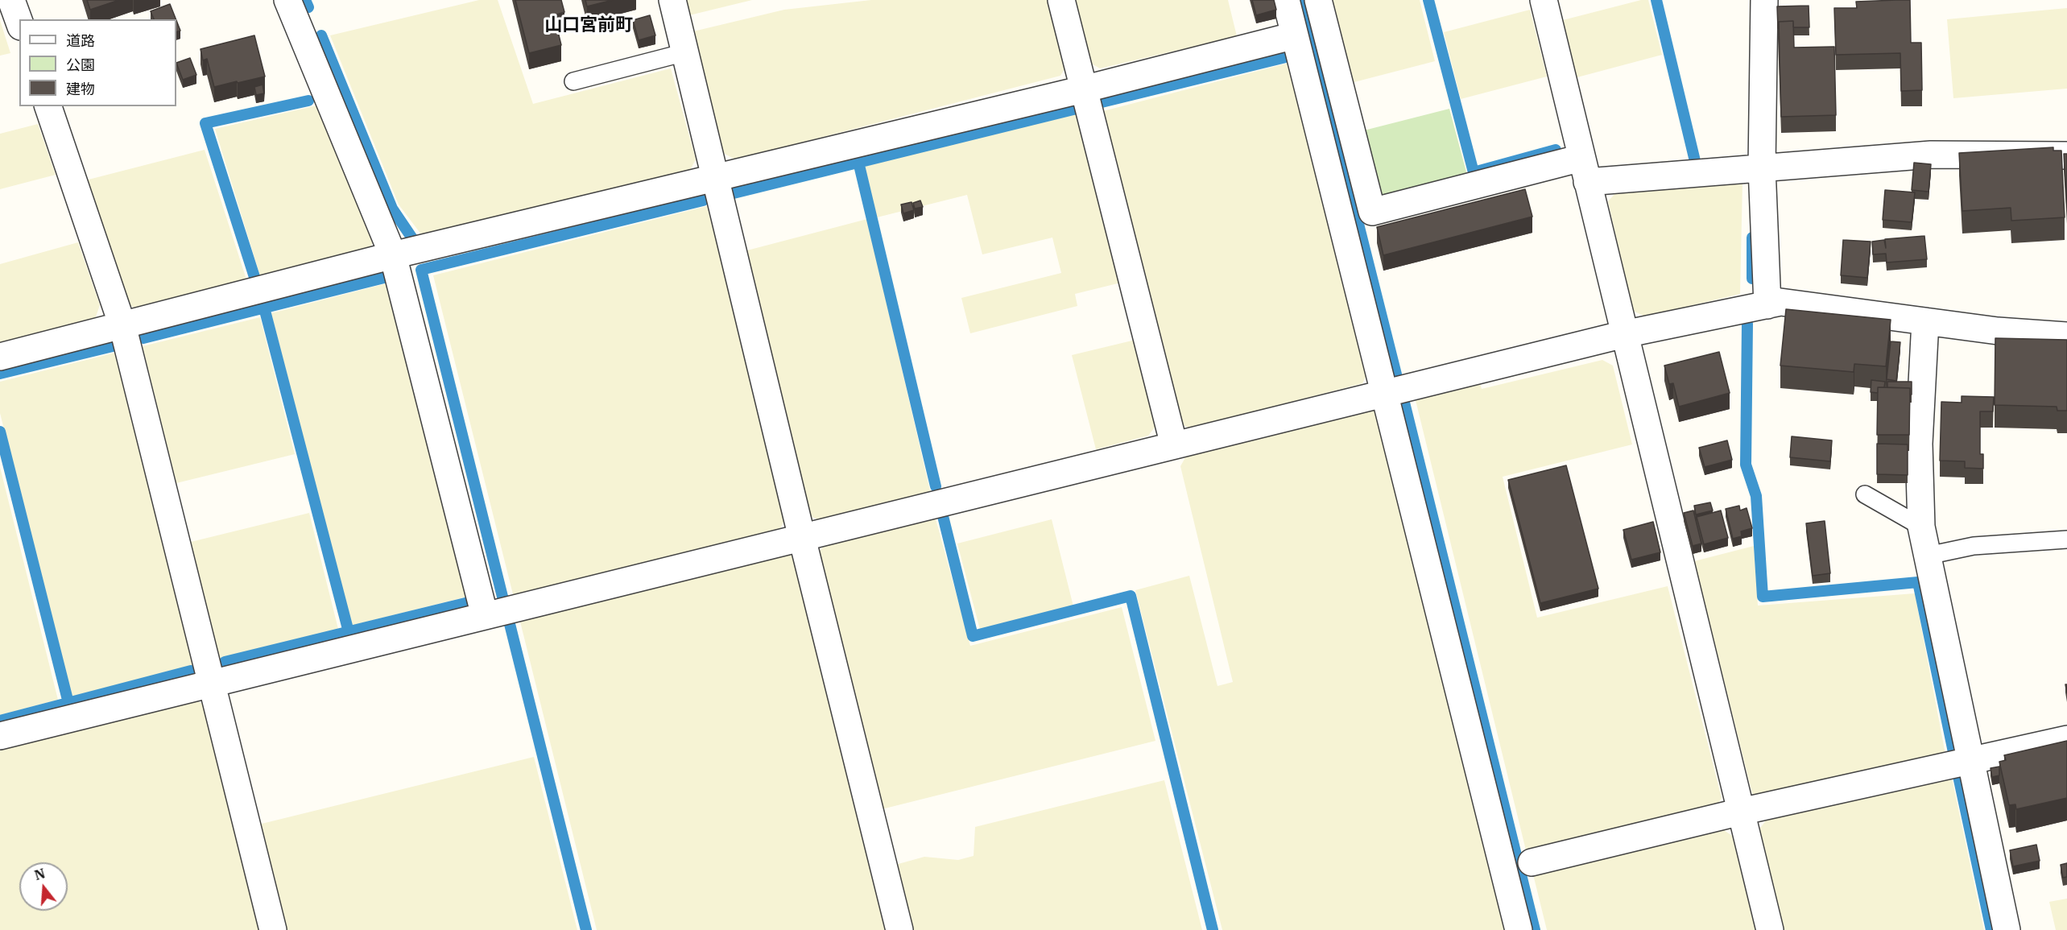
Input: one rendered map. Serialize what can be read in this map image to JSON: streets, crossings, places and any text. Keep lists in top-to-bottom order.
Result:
{
  "districts": ["山口宮前町"],
  "legend": ["道路", "公園", "建物"],
  "north": "top"
}
